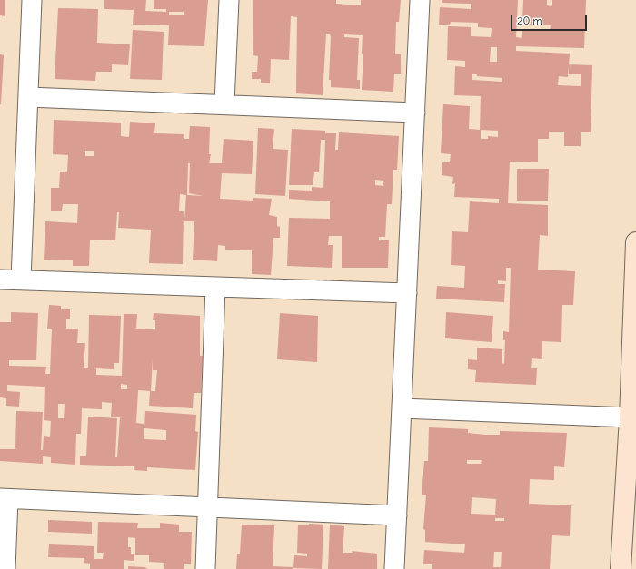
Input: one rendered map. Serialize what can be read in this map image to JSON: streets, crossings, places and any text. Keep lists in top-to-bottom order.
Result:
{
  "scale_bar": "20 m"
}
